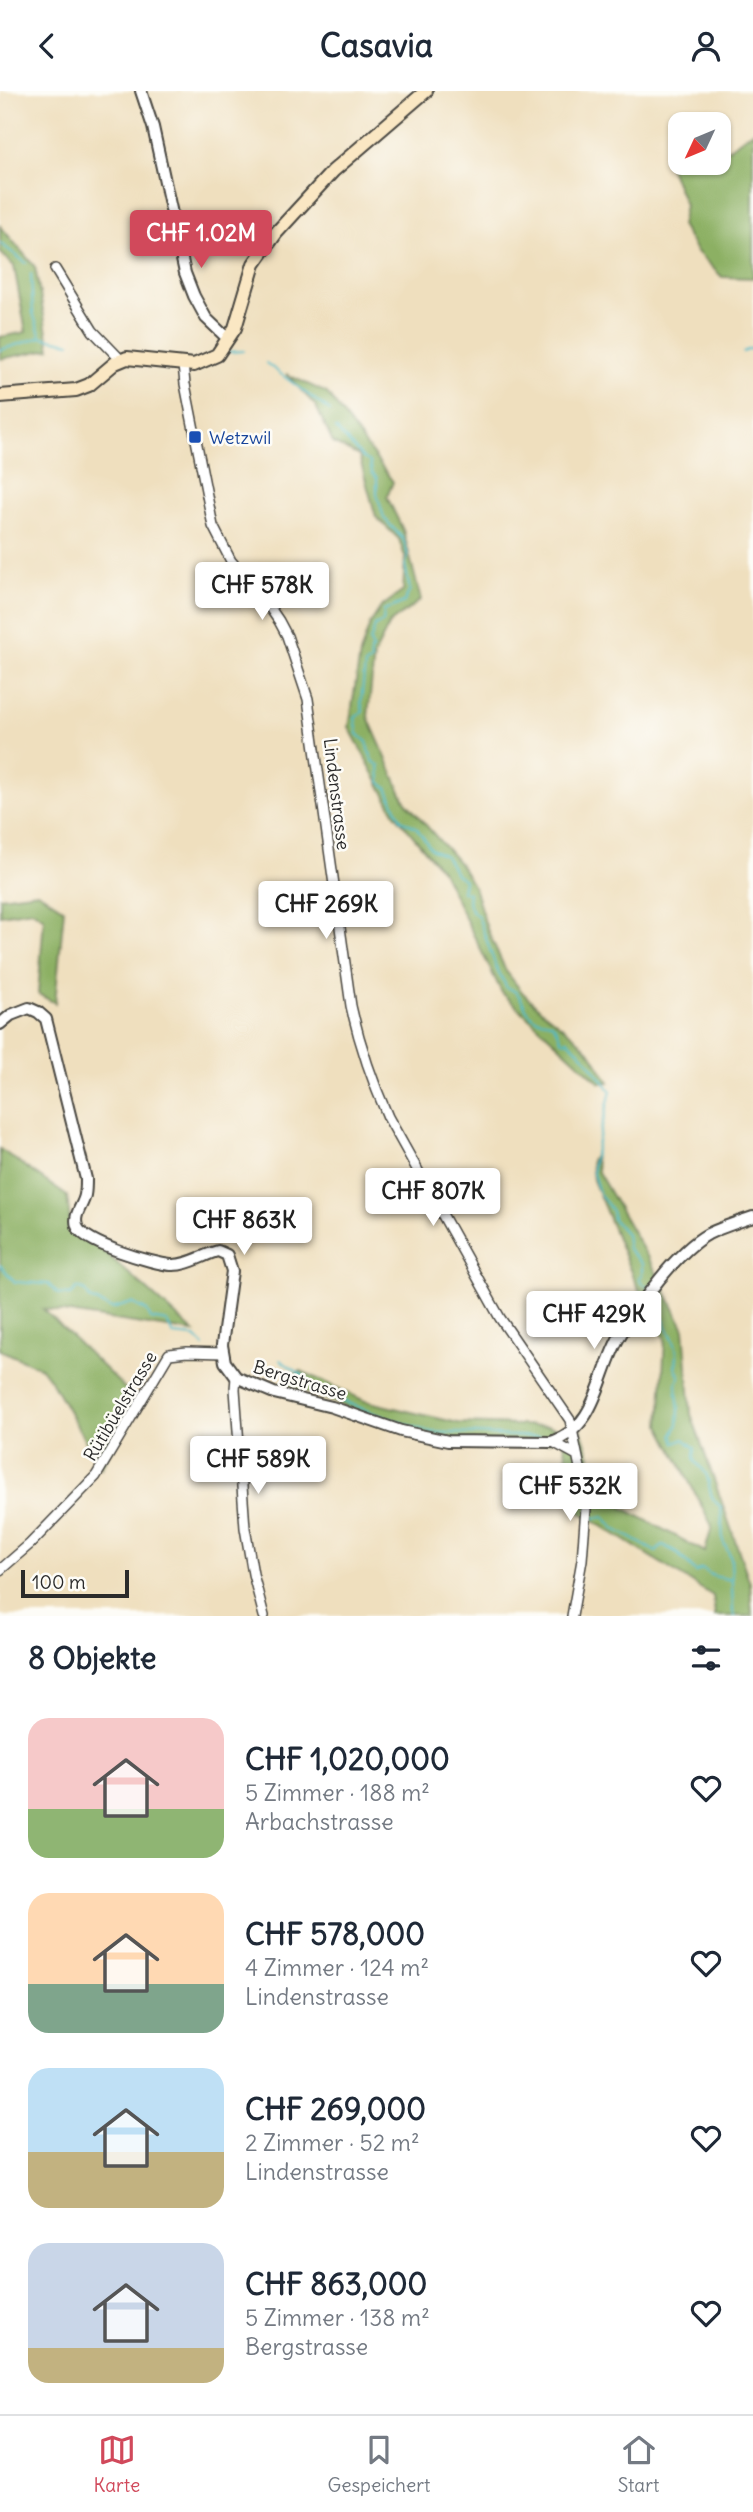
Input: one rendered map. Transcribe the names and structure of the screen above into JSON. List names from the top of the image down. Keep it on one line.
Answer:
{"streets":{"street":["Lindenstrasse","Bergstrasse","Rütibüelstrasse"]},"crossings":[["Bergstrasse","Rütibüelstrasse"]],"places":{"transit":["Wetzwil"]},"scale_bar":"100 m","north":"bottom left","page":{"header":"Casavia","price":["CHF 1.02M","CHF 578K","CHF 269K","CHF 807K","CHF 863K","CHF 429K","CHF 589K","CHF 532K"],"scale":"100 m","heading":"8 Objekte","list":[{"name":"CHF 1,020,000","note":"5 Zimmer · 188 m² · Arbachstrasse"},{"name":"CHF 578,000","note":"4 Zimmer · 124 m² · Lindenstrasse"},{"name":"CHF 269,000","note":"2 Zimmer · 52 m² · Lindenstrasse"},{"name":"CHF 863,000","note":"5 Zimmer · 138 m² · Bergstrasse"}],"tabs":["Karte","Gespeichert","Start"]}}
